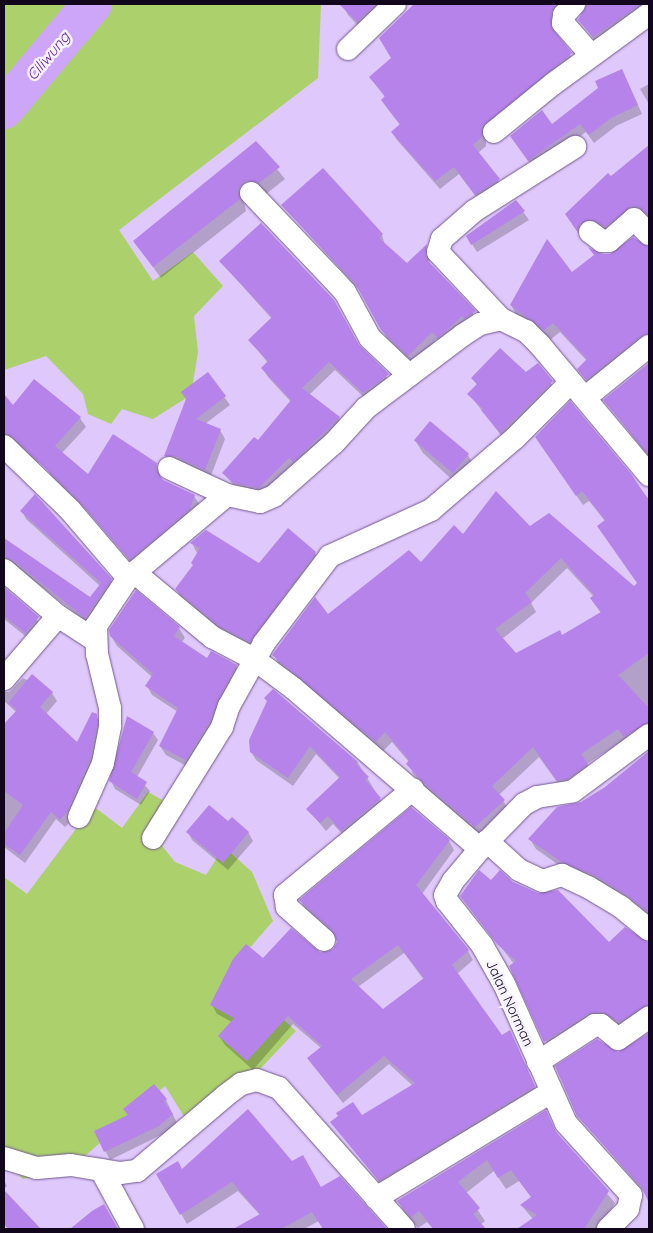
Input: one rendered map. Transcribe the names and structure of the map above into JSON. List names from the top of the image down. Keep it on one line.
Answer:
{"streets":{"street":["Jalan Norman"]},"water":["Ciliwung"]}
